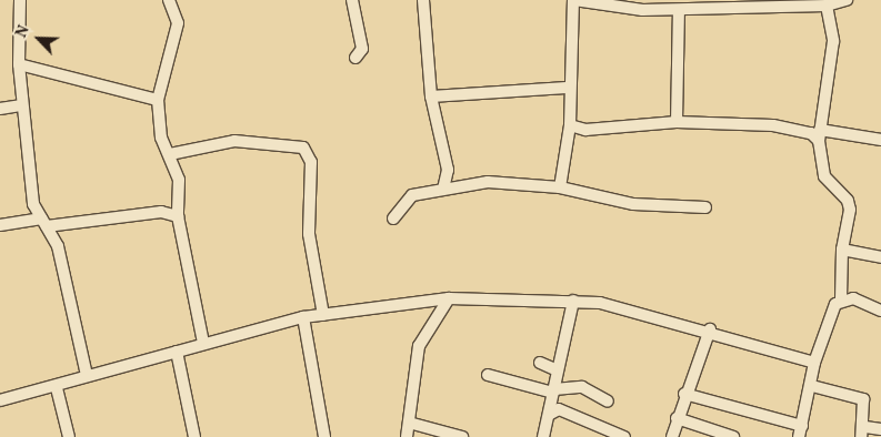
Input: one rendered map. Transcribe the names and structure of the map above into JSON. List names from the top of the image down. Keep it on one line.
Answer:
{"north":"top left"}
